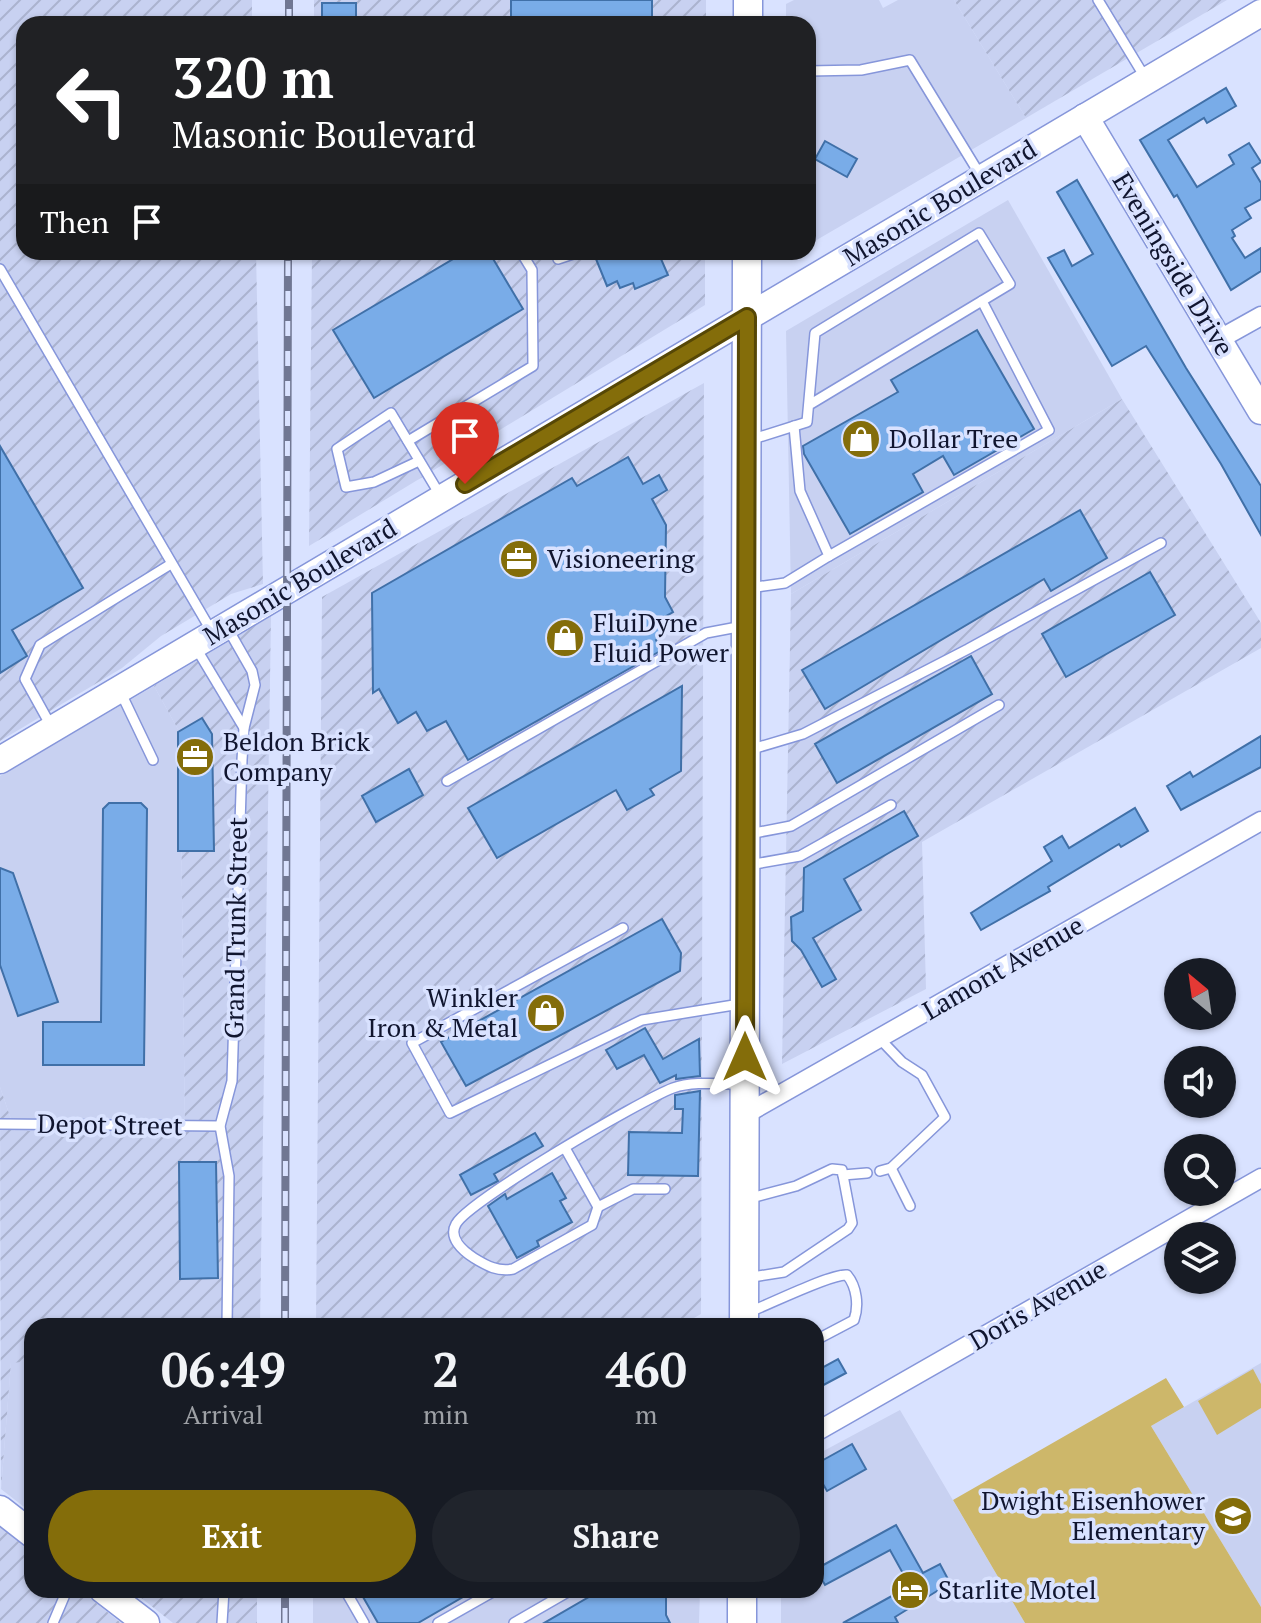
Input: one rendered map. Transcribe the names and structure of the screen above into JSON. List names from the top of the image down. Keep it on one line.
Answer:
{"streets":{"street":["Masonic Boulevard","Eveningside Drive","Lamont Avenue","Doris Avenue"],"lane":["Grand Trunk Street","Depot Street"]},"crossings":[["Masonic Boulevard","Eveningside Drive"],["Masonic Boulevard","Grand Trunk Street"],["Grand Trunk Street","Depot Street"]],"places":{"shop":["Dollar Tree","FluiDyne Fluid Power","Winkler Iron & Metal"],"office":["Visioneering","Beldon Brick Company"],"school or university":["Dwight Eisenhower Elementary"],"hotel":["Starlite Motel"]},"north":"top left","page":{"turn":["320 m","Masonic Boulevard"],"then":"Then","eta":["06:49","Arrival","2","min","460","m"],"buttons":["Exit","Share"]}}
